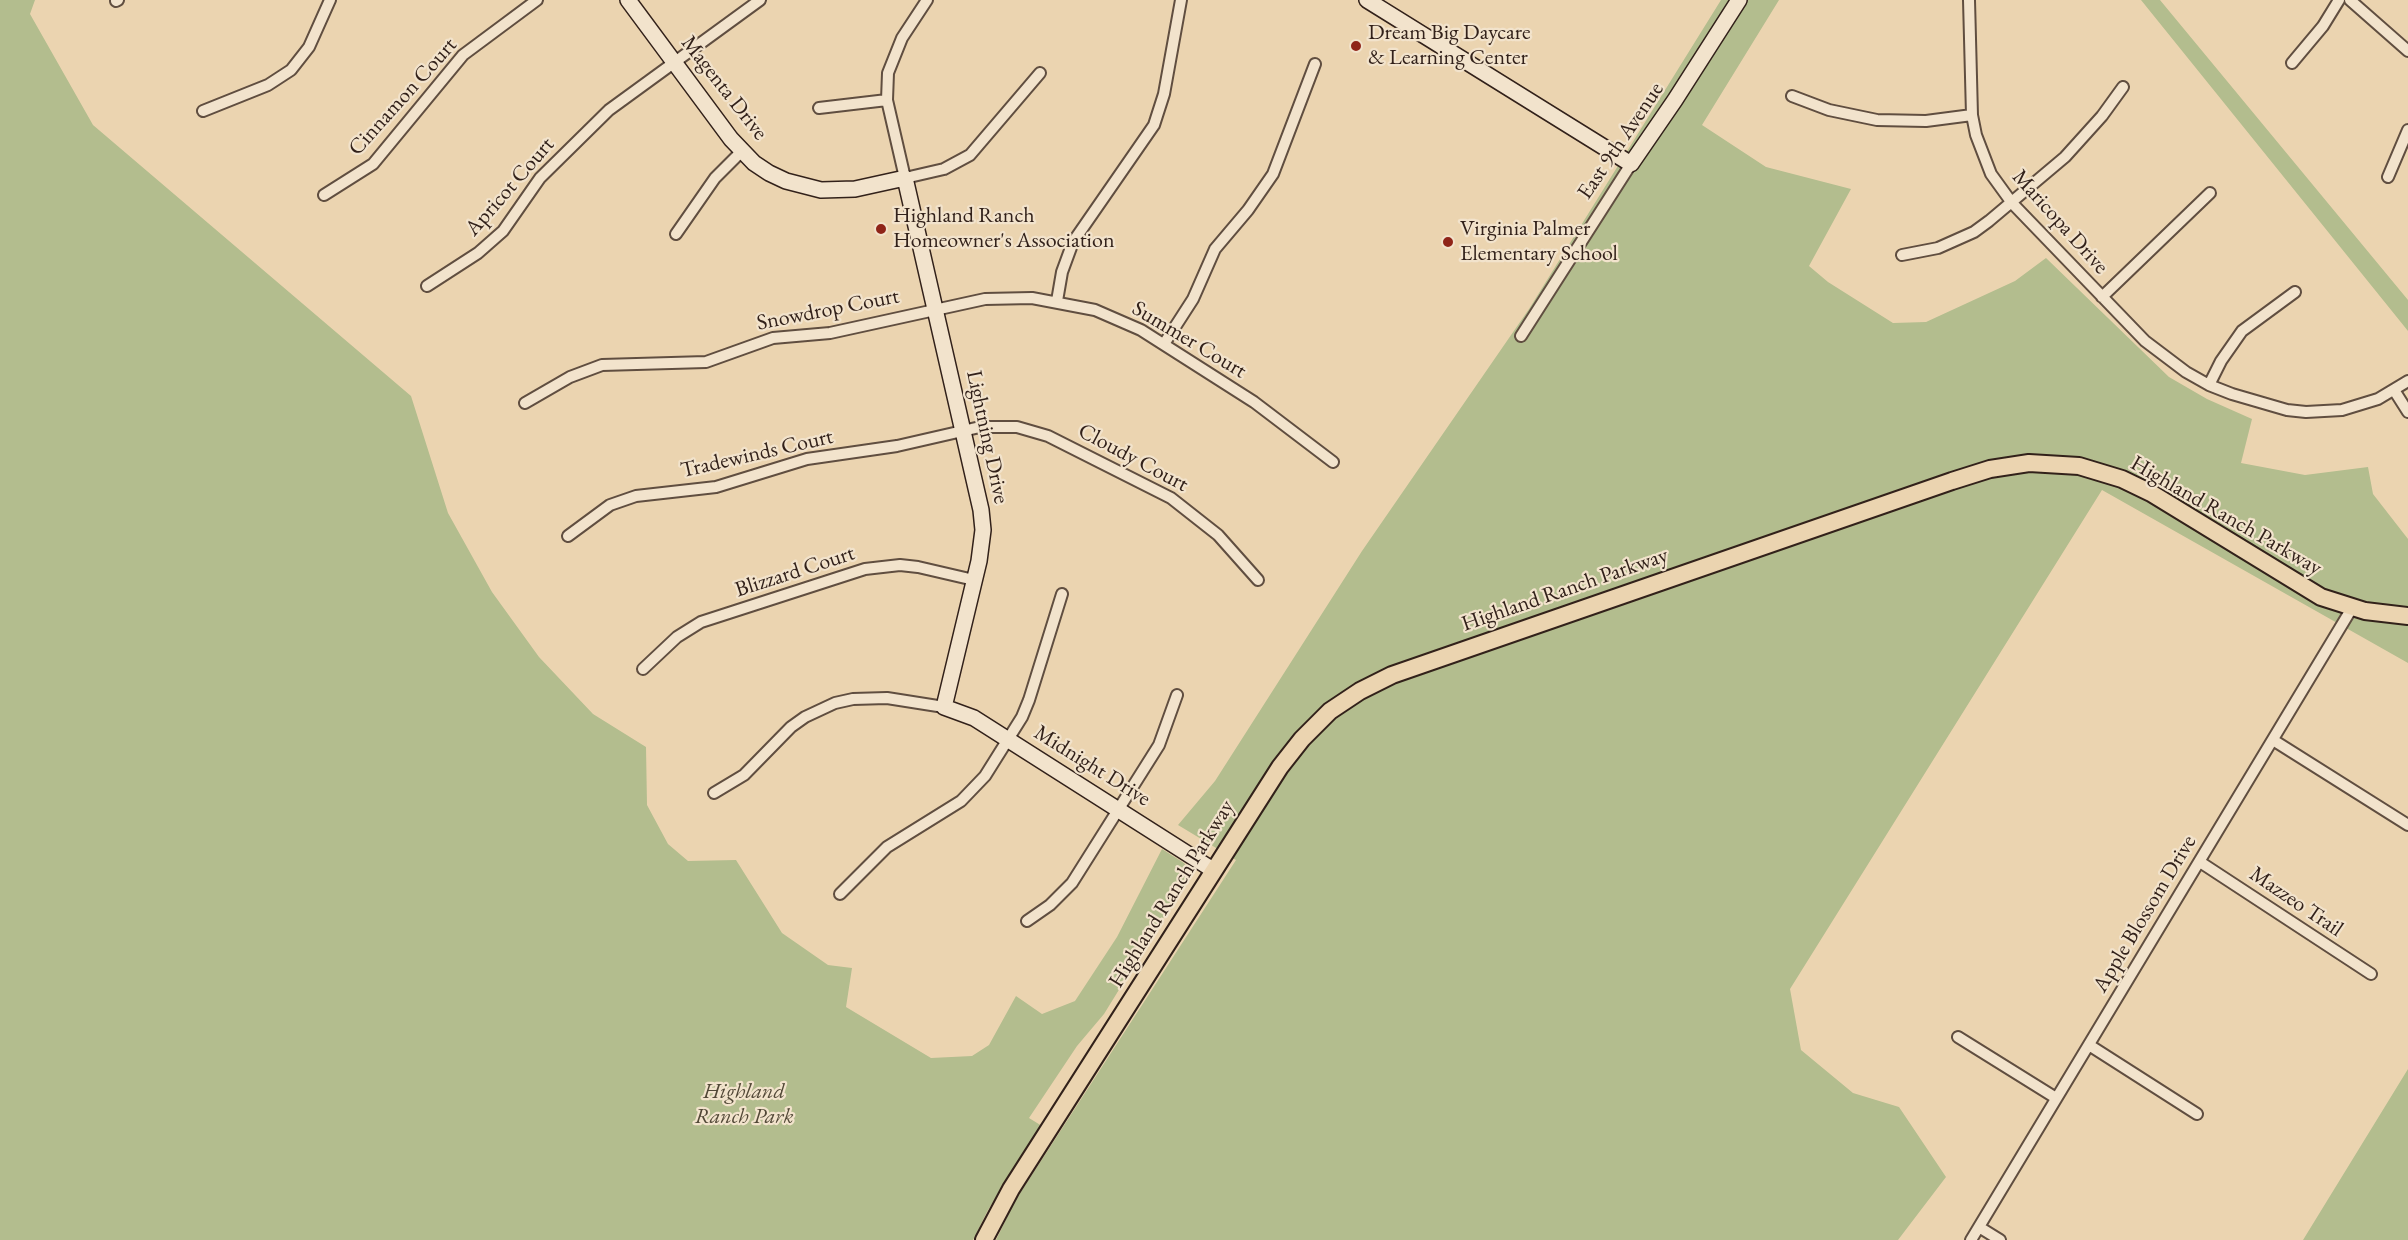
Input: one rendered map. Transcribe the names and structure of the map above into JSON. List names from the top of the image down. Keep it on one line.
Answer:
{"streets":{"main road":["Magenta Drive","East 9th Avenue","Lightning Drive","Highland Ranch Parkway","Midnight Drive"],"street":["Cinnamon Court","Apricot Court","Maricopa Drive","Snowdrop Court","Summer Court","Tradewinds Court","Cloudy Court","Blizzard Court","Mazzeo Trail","Apple Blossom Drive"]},"crossings":[["Magenta Drive","Apricot Court"],["Magenta Drive","Lightning Drive"],["Snowdrop Court","Summer Court"],["Snowdrop Court","Lightning Drive"],["Summer Court","Lightning Drive"],["Lightning Drive","Tradewinds Court"],["Lightning Drive","Cloudy Court"],["Lightning Drive","Blizzard Court"],["Lightning Drive","Midnight Drive"],["Tradewinds Court","Cloudy Court"],["Highland Ranch Parkway","Midnight Drive"],["Highland Ranch Parkway","Apple Blossom Drive"],["Mazzeo Trail","Apple Blossom Drive"]],"parks":["Highland Ranch Park"],"places":["Dream Big Daycare & Learning Center","Highland Ranch Homeowner's Association","Virginia Palmer Elementary School"]}
